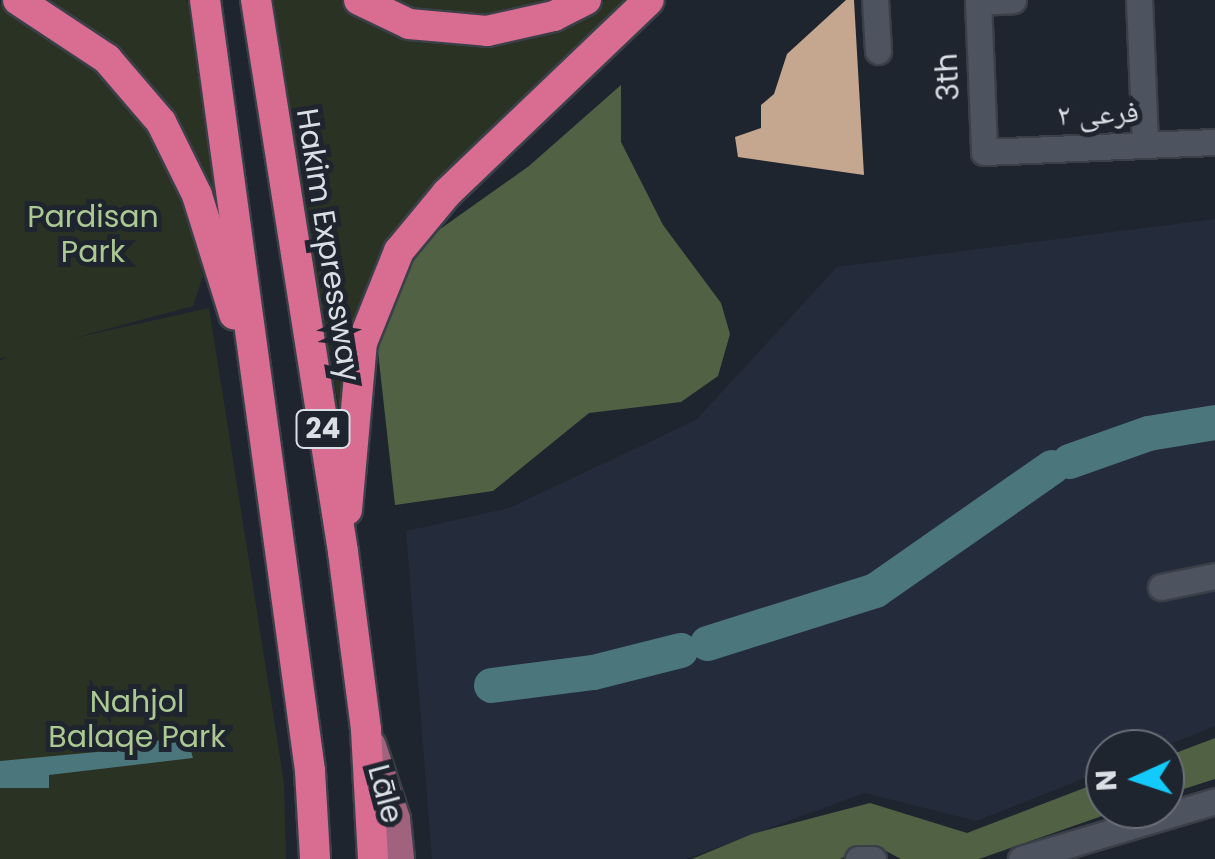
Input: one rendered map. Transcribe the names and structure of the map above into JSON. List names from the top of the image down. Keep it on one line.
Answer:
{"streets":{"highway":["Hakim Expressway","24"],"main road":["Lāle"],"street":["3th","فرعی ۲"]},"crossings":[["3th","فرعی ۲"],["Hakim Expressway","Lāle"]],"parks":["Pardisan Park","Nahjol Balaqe Park"],"north":"left"}
